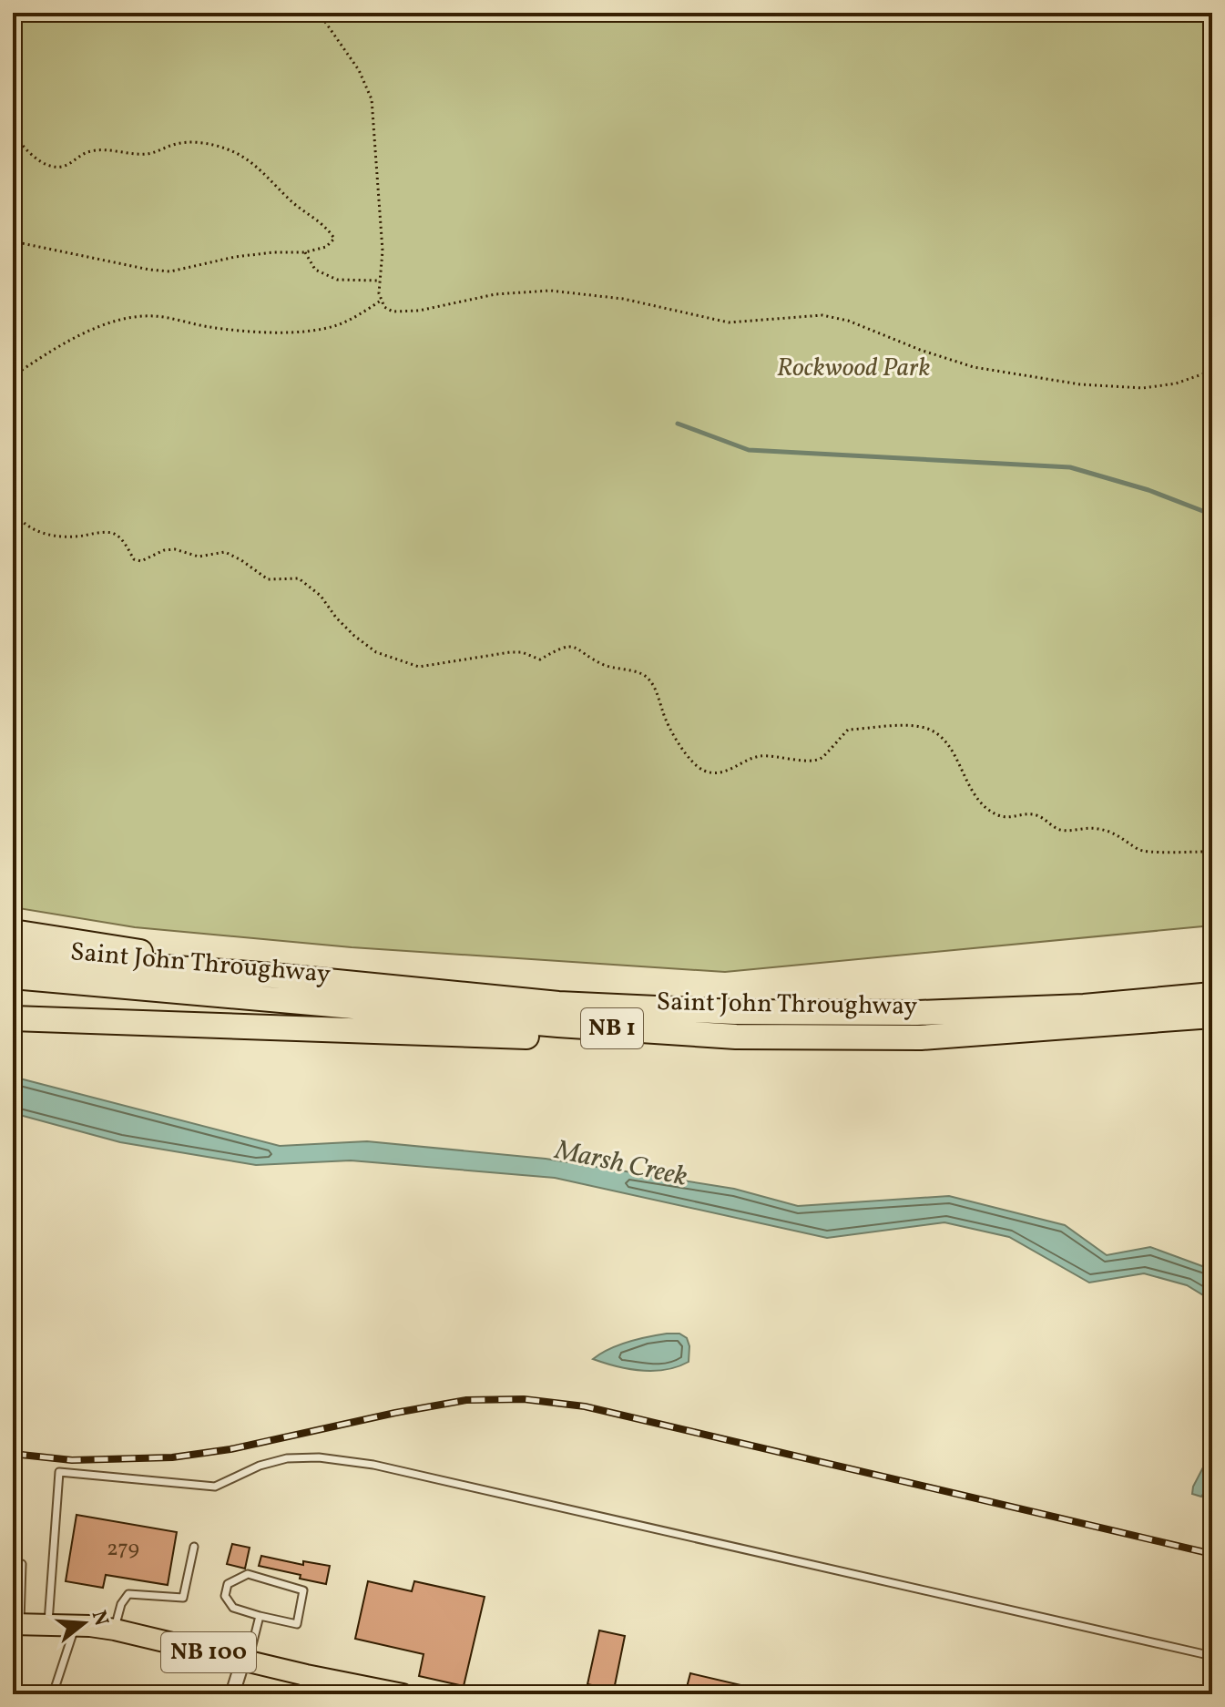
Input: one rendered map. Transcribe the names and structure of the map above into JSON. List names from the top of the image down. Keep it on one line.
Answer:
{"streets":{"highway":["Saint John Throughway","NB 1"],"main road":["NB 100"]},"water":["Marsh Creek"],"parks":["Rockwood Park"],"house_numbers":["279"],"north":"right"}
